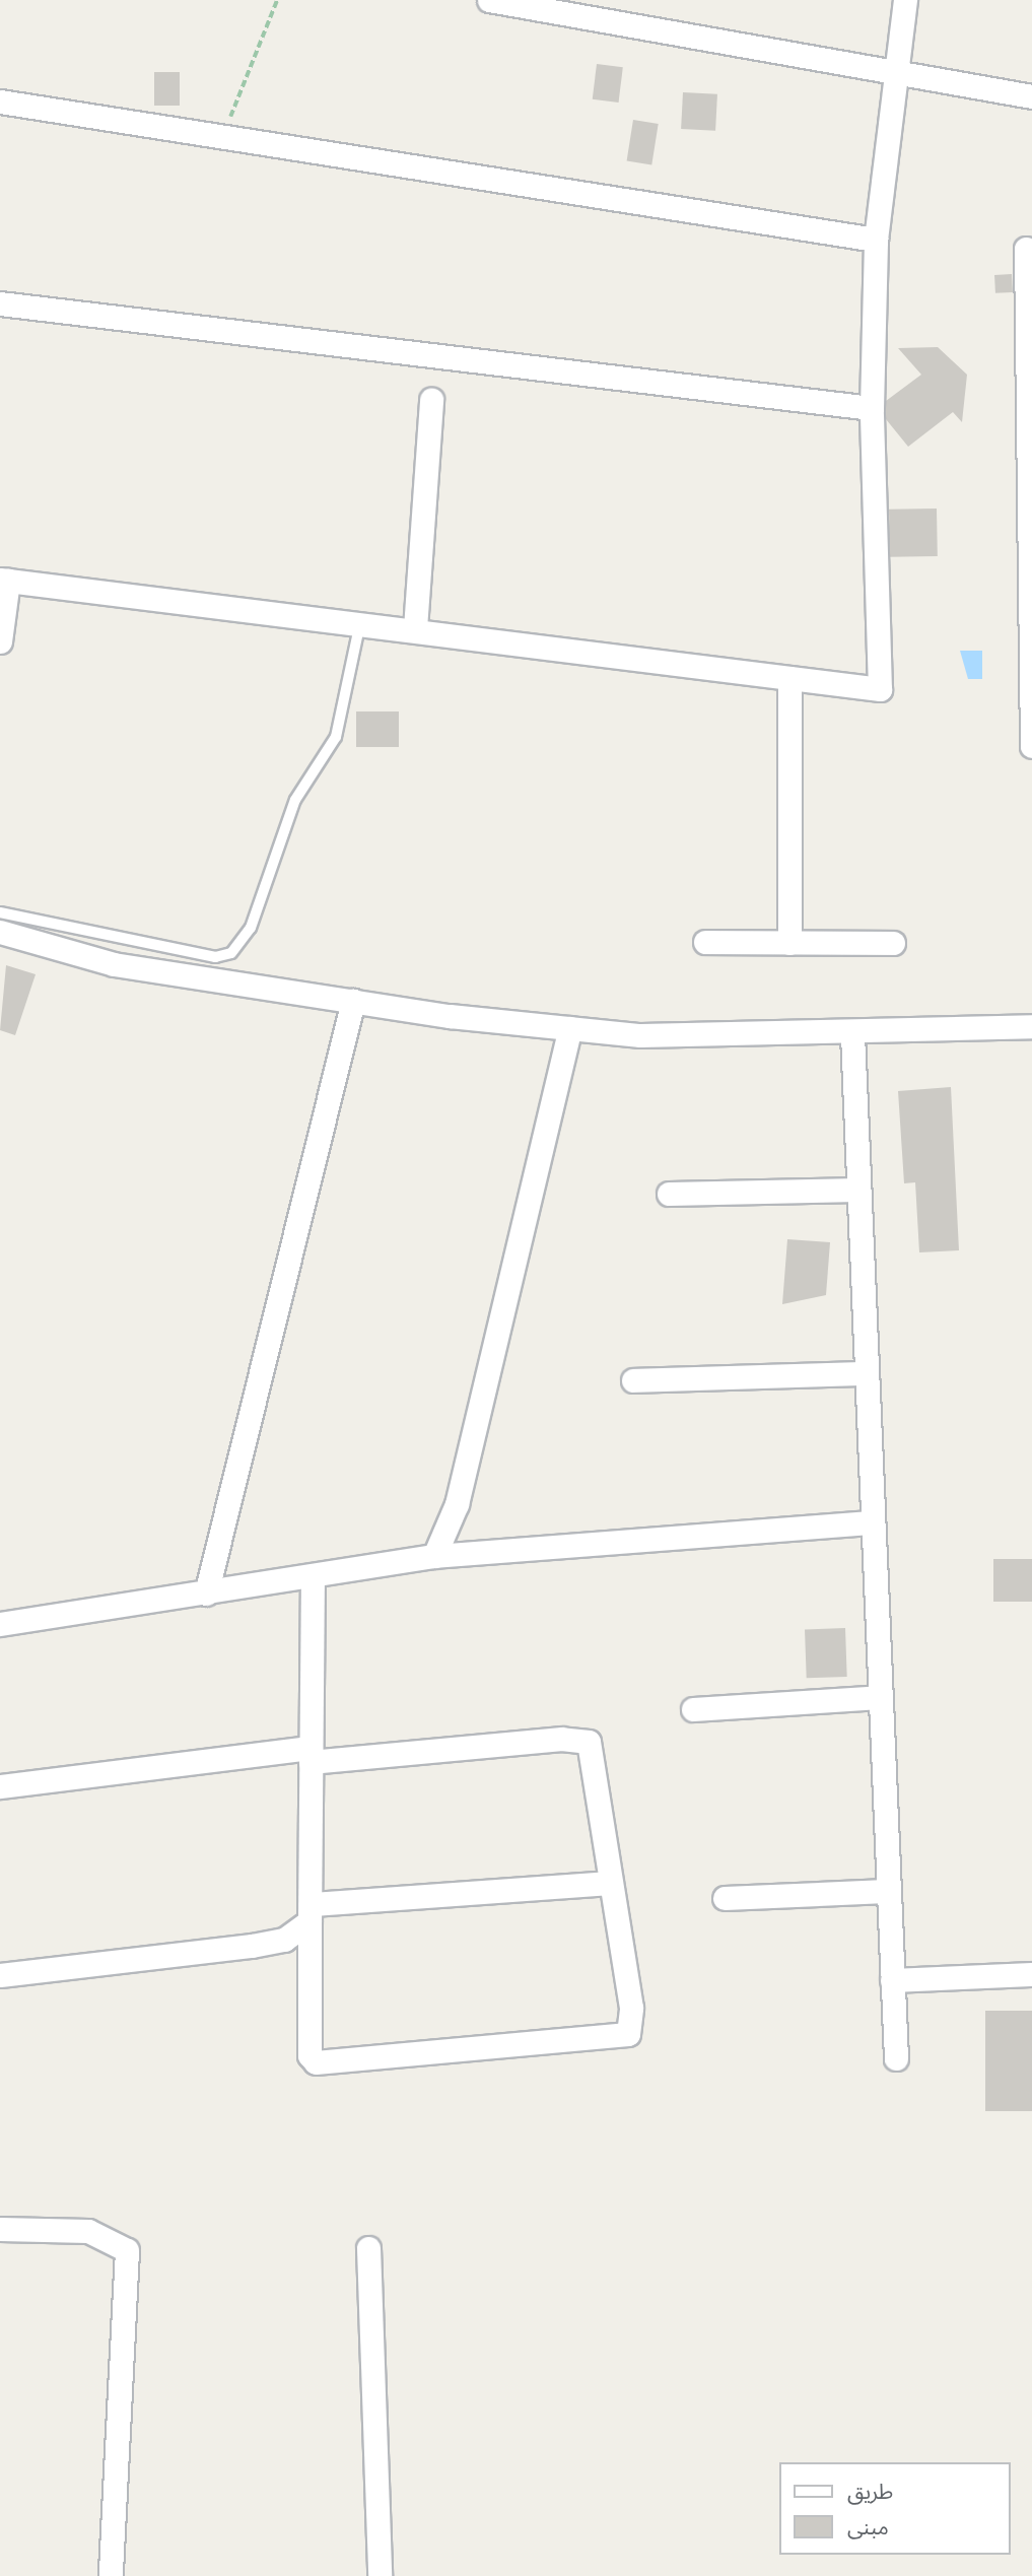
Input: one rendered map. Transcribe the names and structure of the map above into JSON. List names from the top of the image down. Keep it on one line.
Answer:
{"legend":["طريق","مبنى"]}
